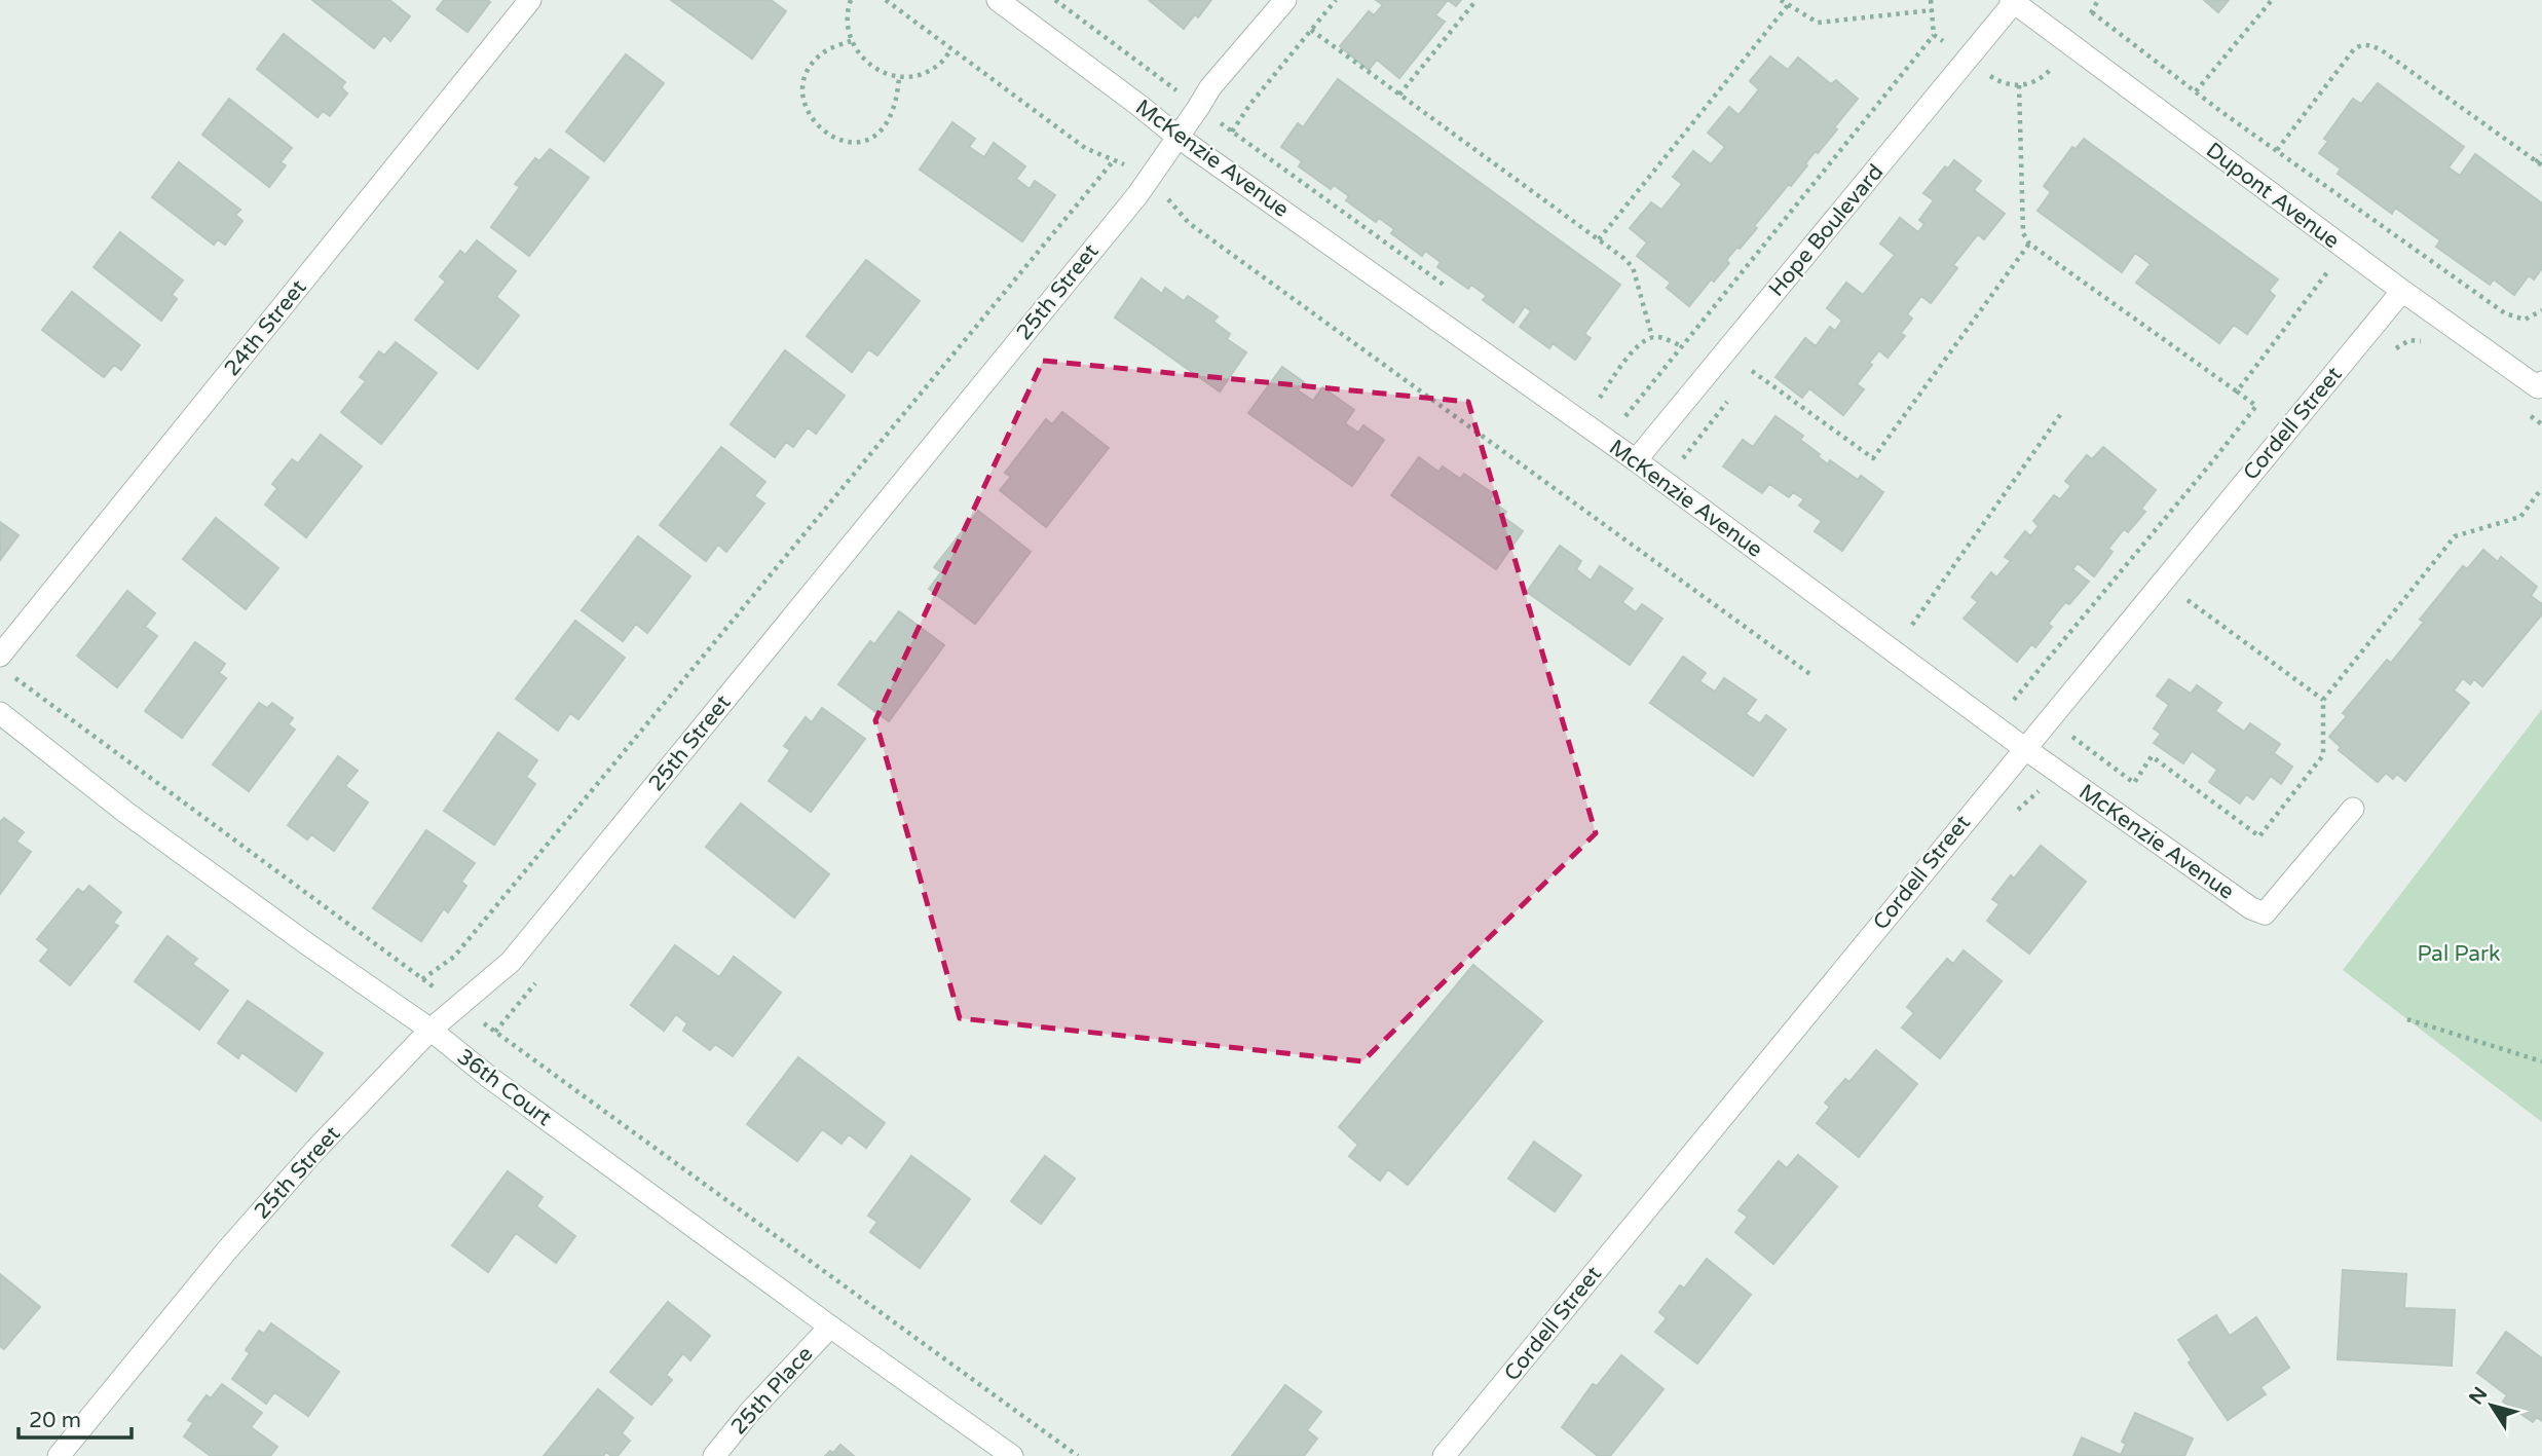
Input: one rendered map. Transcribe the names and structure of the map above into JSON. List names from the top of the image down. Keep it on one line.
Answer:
{"streets":{"street":["McKenzie Avenue","Dupont Avenue","Hope Boulevard","25th Street","24th Street","Cordell Street","36th Court","25th Place"]},"crossings":[["McKenzie Avenue","Hope Boulevard"],["McKenzie Avenue","25th Street"],["McKenzie Avenue","Cordell Street"],["Dupont Avenue","Hope Boulevard"],["Dupont Avenue","Cordell Street"],["25th Street","36th Court"],["36th Court","25th Place"]],"parks":["Pal Park"],"scale_bar":"20 m","north":"top left"}
